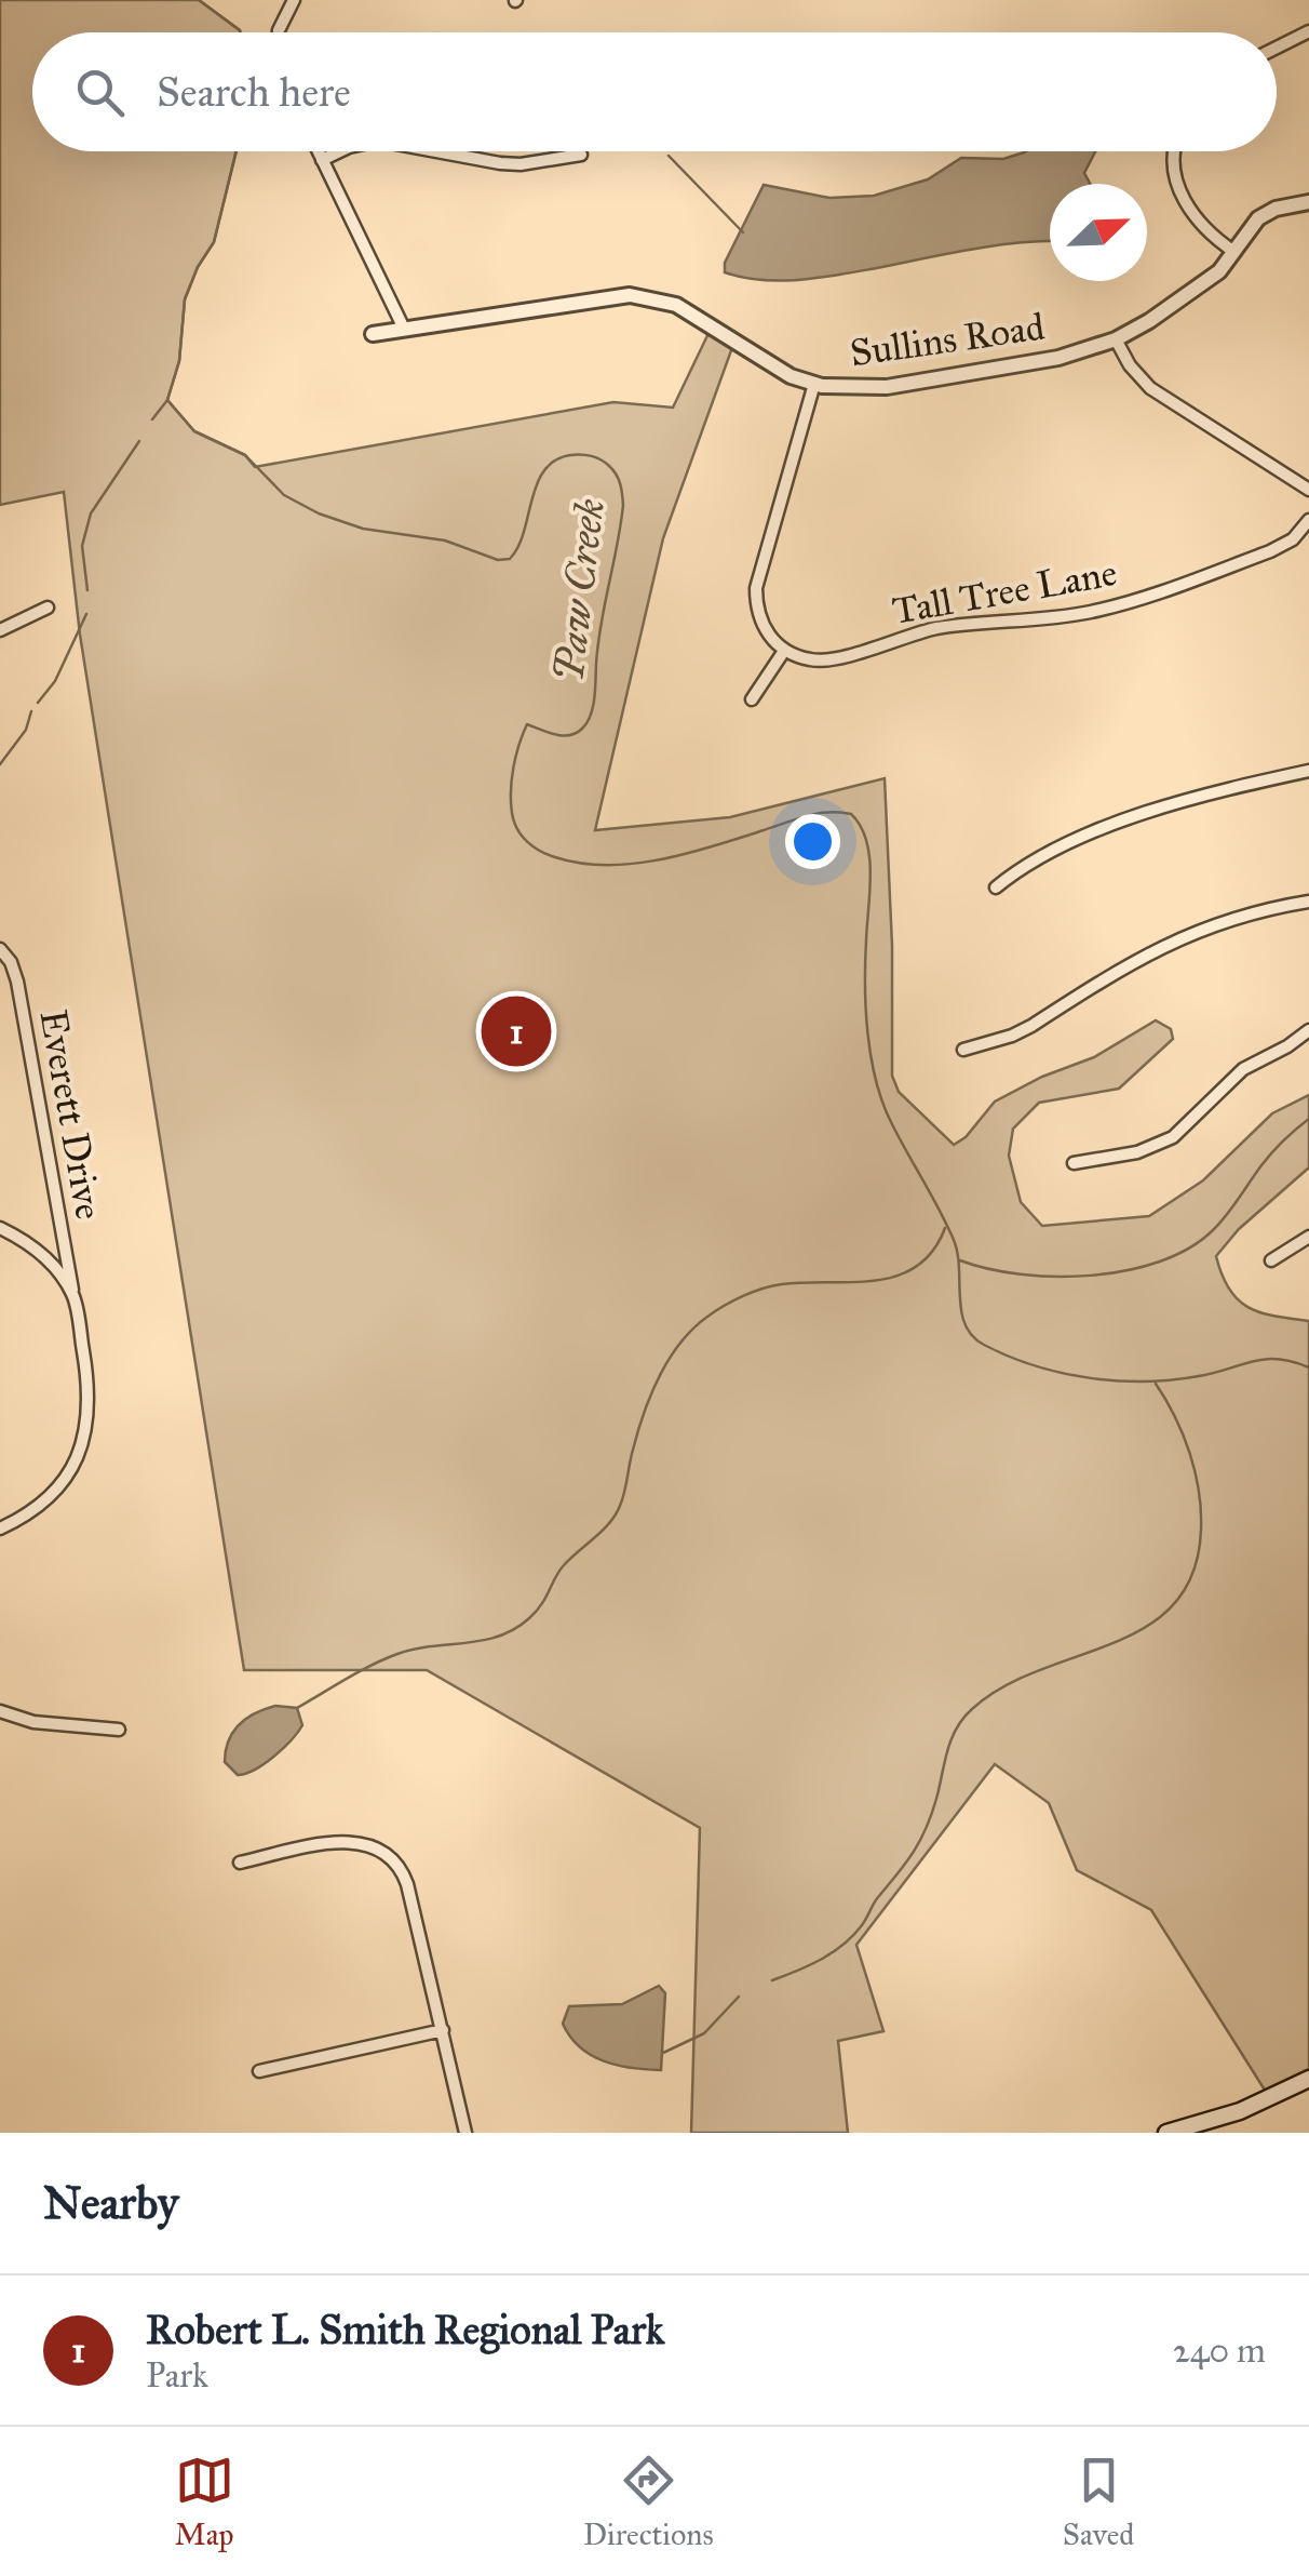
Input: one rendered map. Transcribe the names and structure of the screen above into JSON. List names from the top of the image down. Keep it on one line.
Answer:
{"streets":{"street":["Sullins Road","Tall Tree Lane","Everett Drive"]},"water":["Paw Creek"],"north":"top right","page":{"search":"Search here","pins":"1","heading":"Nearby","list":[{"mark":"1","name":"Robert L. Smith Regional Park","note":"Park","value":"240 m"}],"nav":["Map","Directions","Saved"]}}
